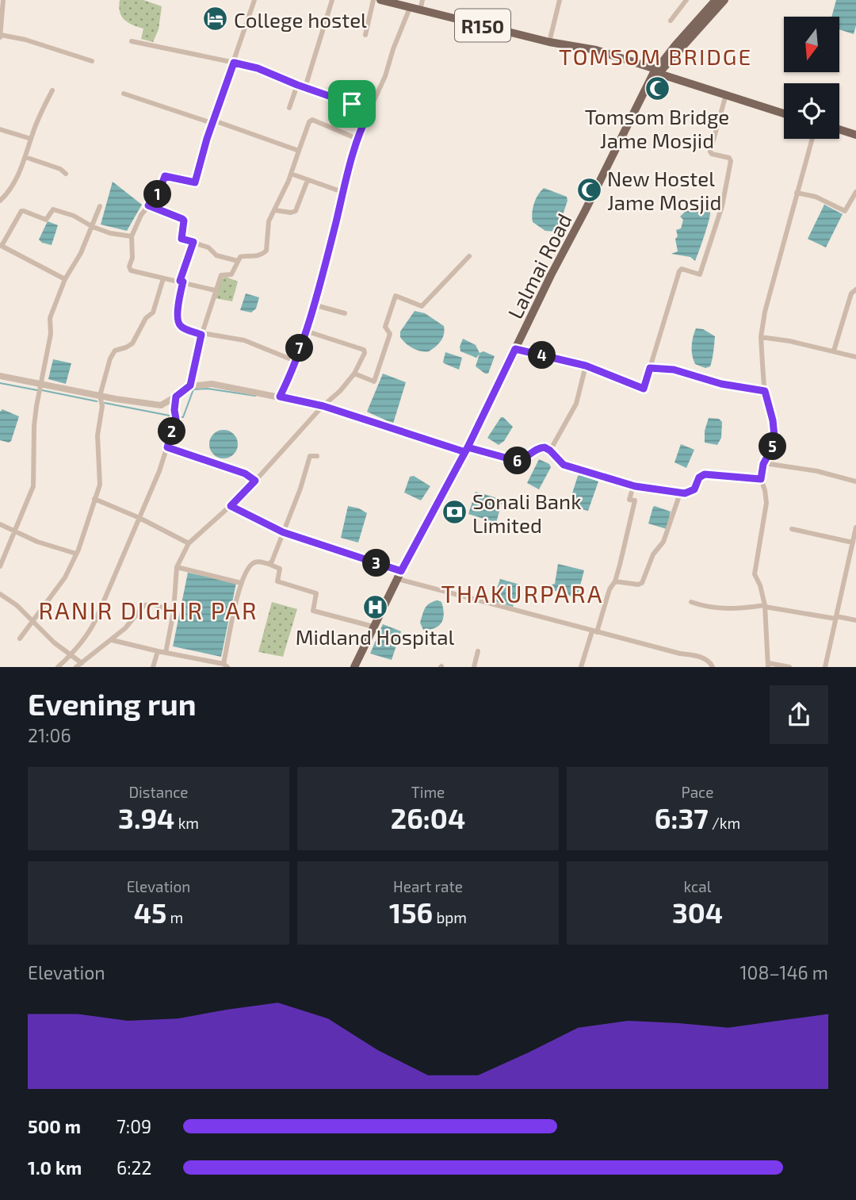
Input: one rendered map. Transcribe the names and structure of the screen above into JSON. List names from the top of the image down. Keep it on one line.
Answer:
{"streets":{"main road":["R150","Lalmai Road"]},"crossings":[["R150","Lalmai Road"]],"districts":["TOMSOM BRIDGE","THAKURPARA","RANIR DIGHIR PAR"],"places":{"hotel":["College hostel"],"mosque":["Tomsom Bridge Jame Mosjid","New Hostel Jame Mosjid"],"bank":["Sonali Bank Limited"],"hospital":["Midland Hospital"]},"north":"bottom","page":{"pins":["1","7","4","2","5","6","3"],"heading":["Evening run","21:06"],"stats":[["Distance","3.94 km"],["Time","26:04"],["Pace","6:37 /km"],["Elevation","45 m"],["Heart rate","156 bpm"],["kcal","304"]],"chart":["Elevation","108–146 m"],"list":[{"name":"500 m","note":"7:09"},{"name":"1.0 km","note":"6:22"}]}}
